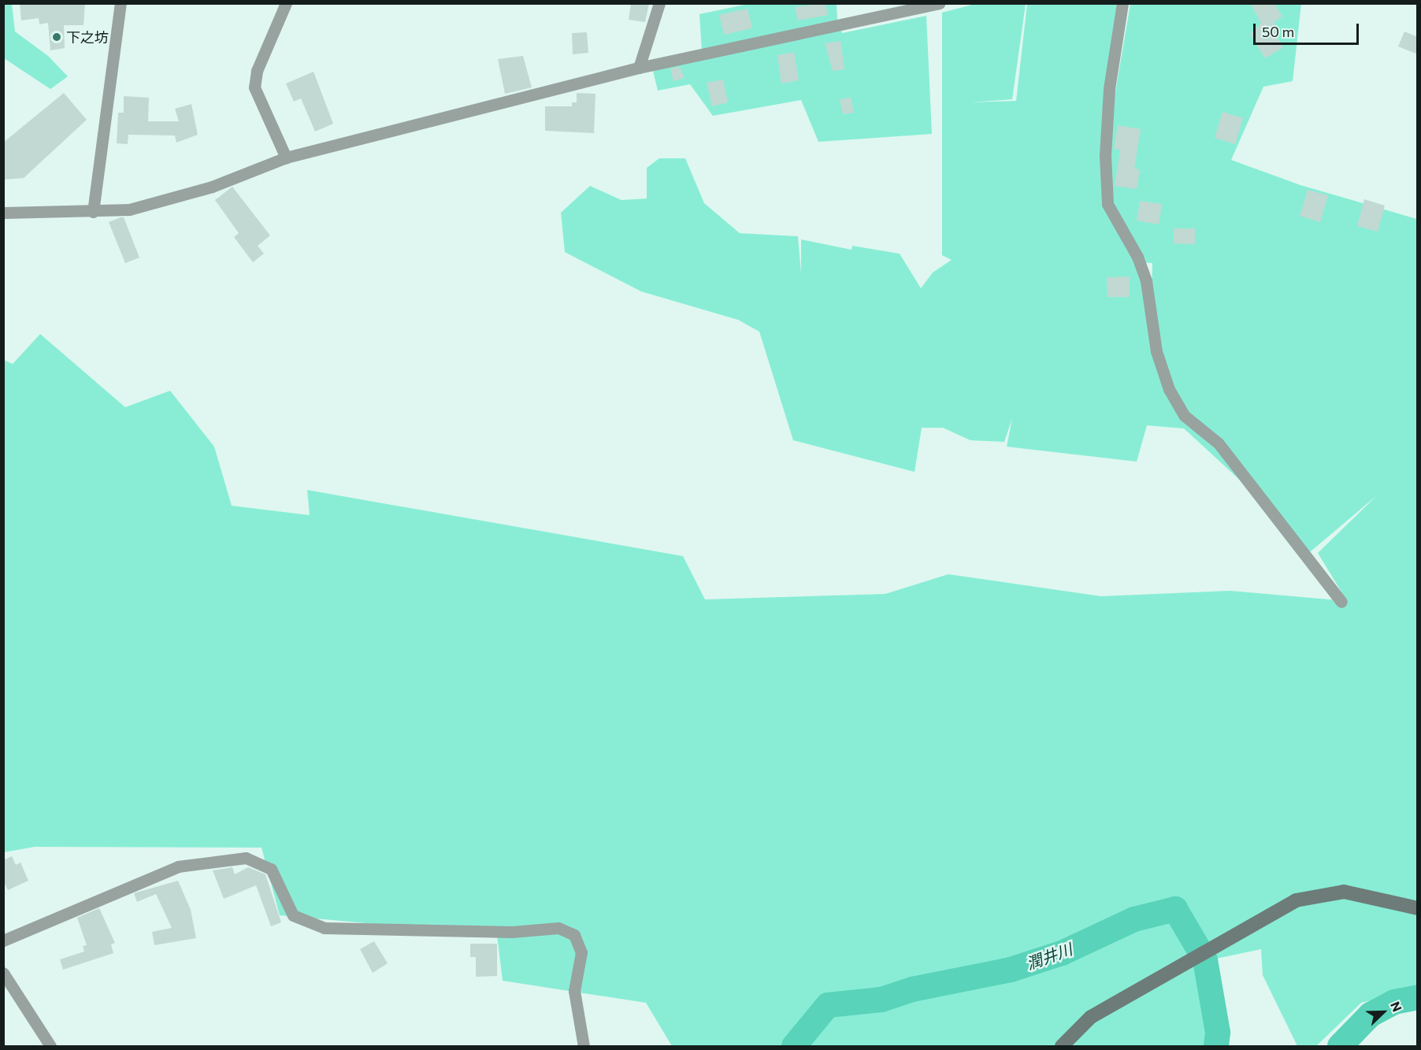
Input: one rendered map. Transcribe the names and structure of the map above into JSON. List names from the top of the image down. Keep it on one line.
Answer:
{"water":["潤井川"],"places":["下之坊"],"scale_bar":"50 m","north":"top right"}
